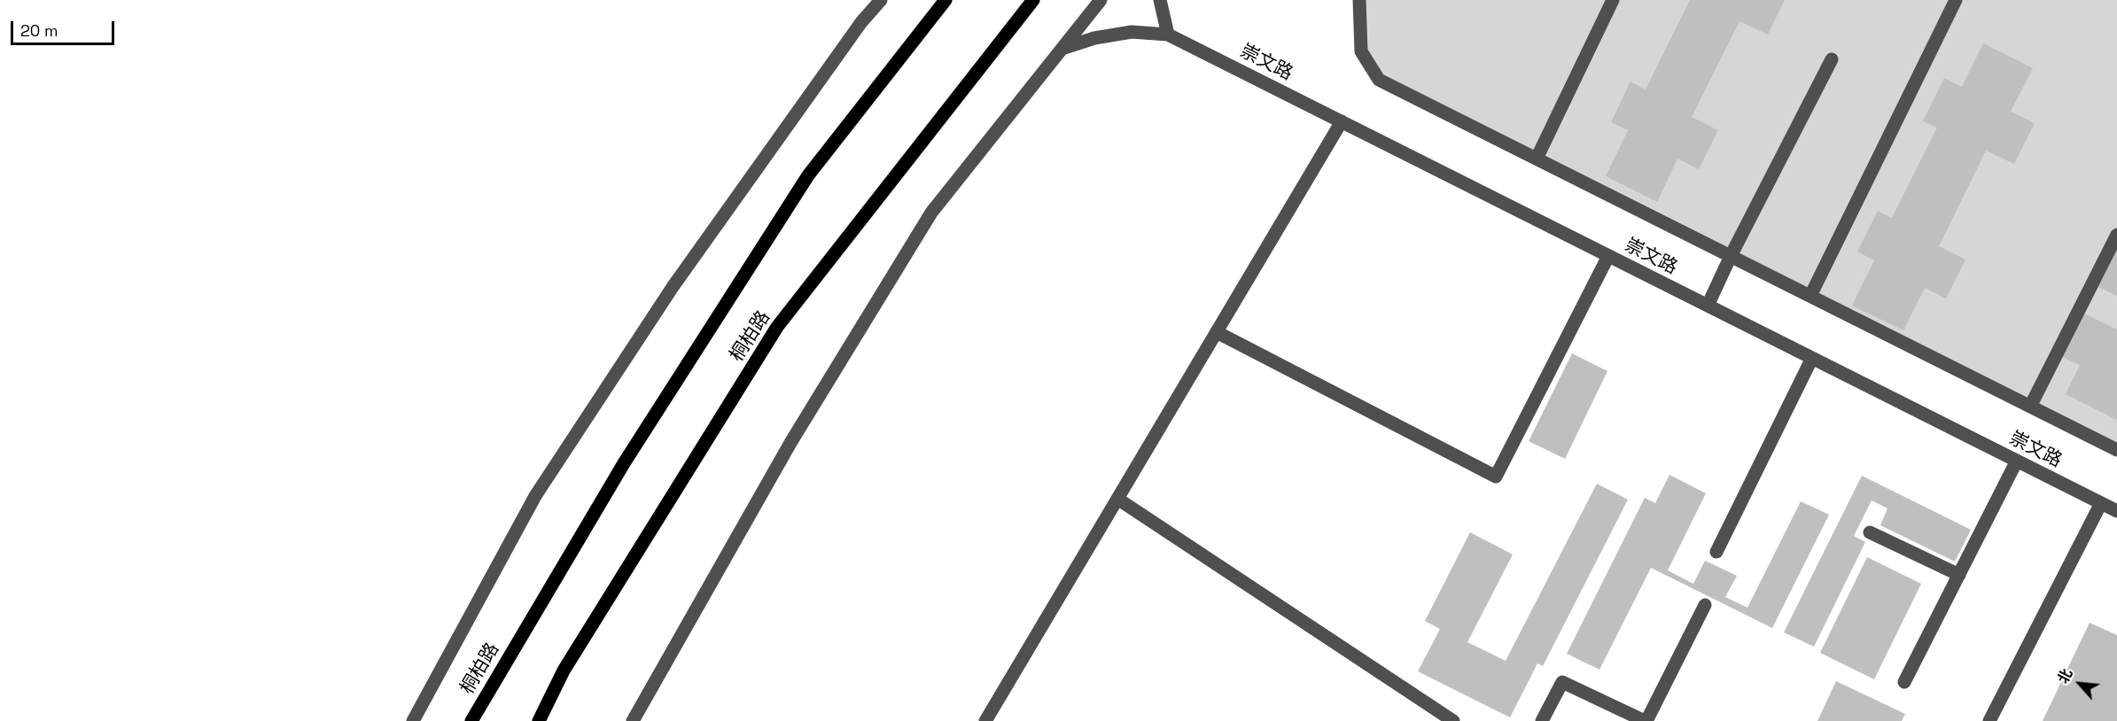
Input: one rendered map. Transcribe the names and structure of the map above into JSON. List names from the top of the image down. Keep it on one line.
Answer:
{"streets":{"main road":["桐柏路"],"street":["崇文路"]},"scale_bar":"20 m","north":"top left"}
